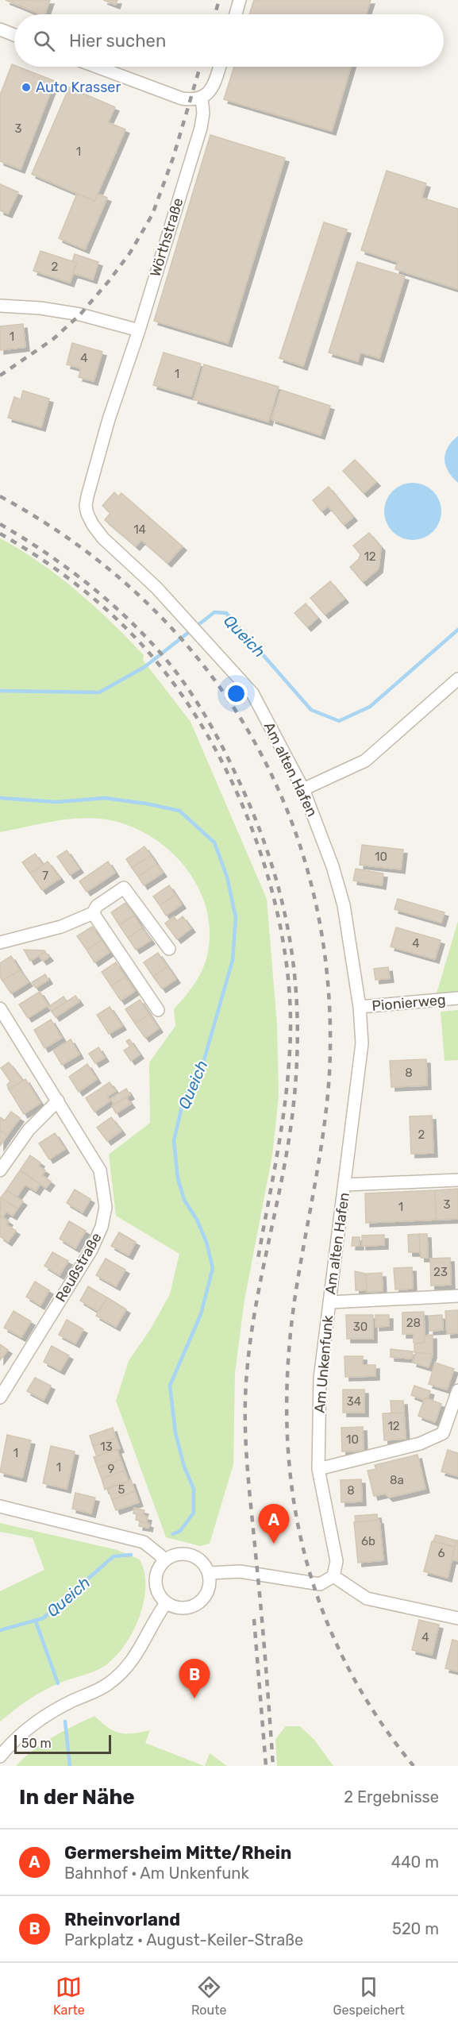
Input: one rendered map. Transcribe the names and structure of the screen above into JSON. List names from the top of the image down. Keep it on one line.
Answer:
{"streets":{"street":["Wörthstraße","Am alten Hafen","Pionierweg","Reußstraße","Am Unkenfunk"]},"crossings":[["Wörthstraße","Am alten Hafen"],["Am alten Hafen","Pionierweg"],["Am alten Hafen","Am Unkenfunk"]],"water":["Queich"],"places":["Auto Krasser"],"house_numbers":["3","1","2","1","4","1","14","12","10","7","4","8","2","3","1","23","28","30","34","12","10","13","1","1","9","8a","5","8","6b","6","4"],"scale_bar":"50 m","page":{"search":"Hier suchen","pins":["A","B"],"scale":"50 m","heading":["In der Nähe","2 Ergebnisse"],"list":[{"mark":"A","name":"Germersheim Mitte/Rhein","note":"Bahnhof · Am Unkenfunk","value":"440 m"},{"mark":"B","name":"Rheinvorland","note":"Parkplatz · August-Keiler-Straße","value":"520 m"}],"nav":["Karte","Route","Gespeichert"]}}
